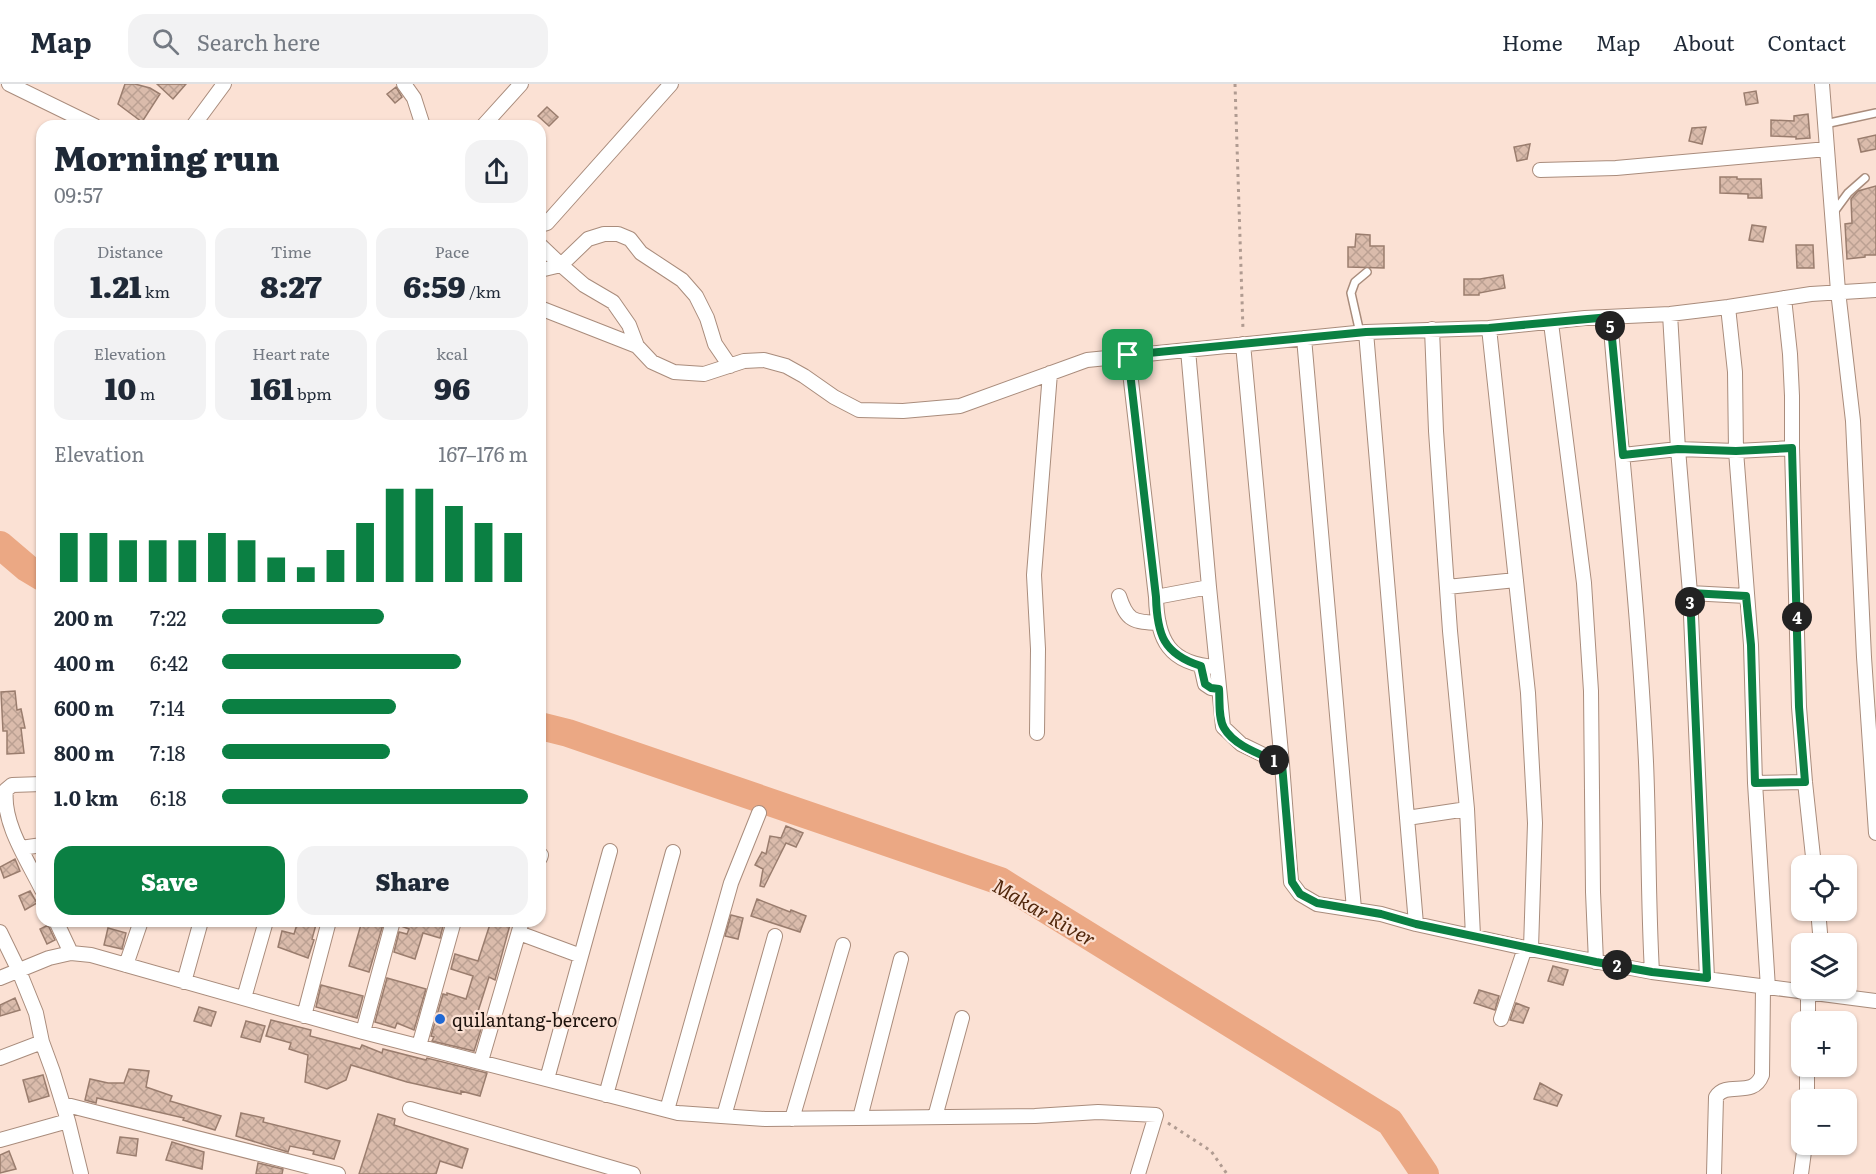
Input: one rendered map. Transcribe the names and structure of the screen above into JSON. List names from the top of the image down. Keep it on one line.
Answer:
{"water":["Makar River"],"places":["quilantang-bercero"],"page":{"header":"Map","search":"Search here","nav":["Home","Map","About","Contact"],"heading":["Morning run","09:57"],"stats":[["Distance","1.21 km"],["Time","8:27"],["Pace","6:59 /km"],["Elevation","10 m"],["Heart rate","161 bpm"],["kcal","96"]],"pins":["5","3","4","1","2"],"chart":["Elevation","167–176 m"],"list":[{"name":"200 m","note":"7:22"},{"name":"400 m","note":"6:42"},{"name":"600 m","note":"7:14"},{"name":"800 m","note":"7:18"},{"name":"1.0 km","note":"6:18"}],"buttons":["Save","Share"],"map_buttons":["+","−"]}}
